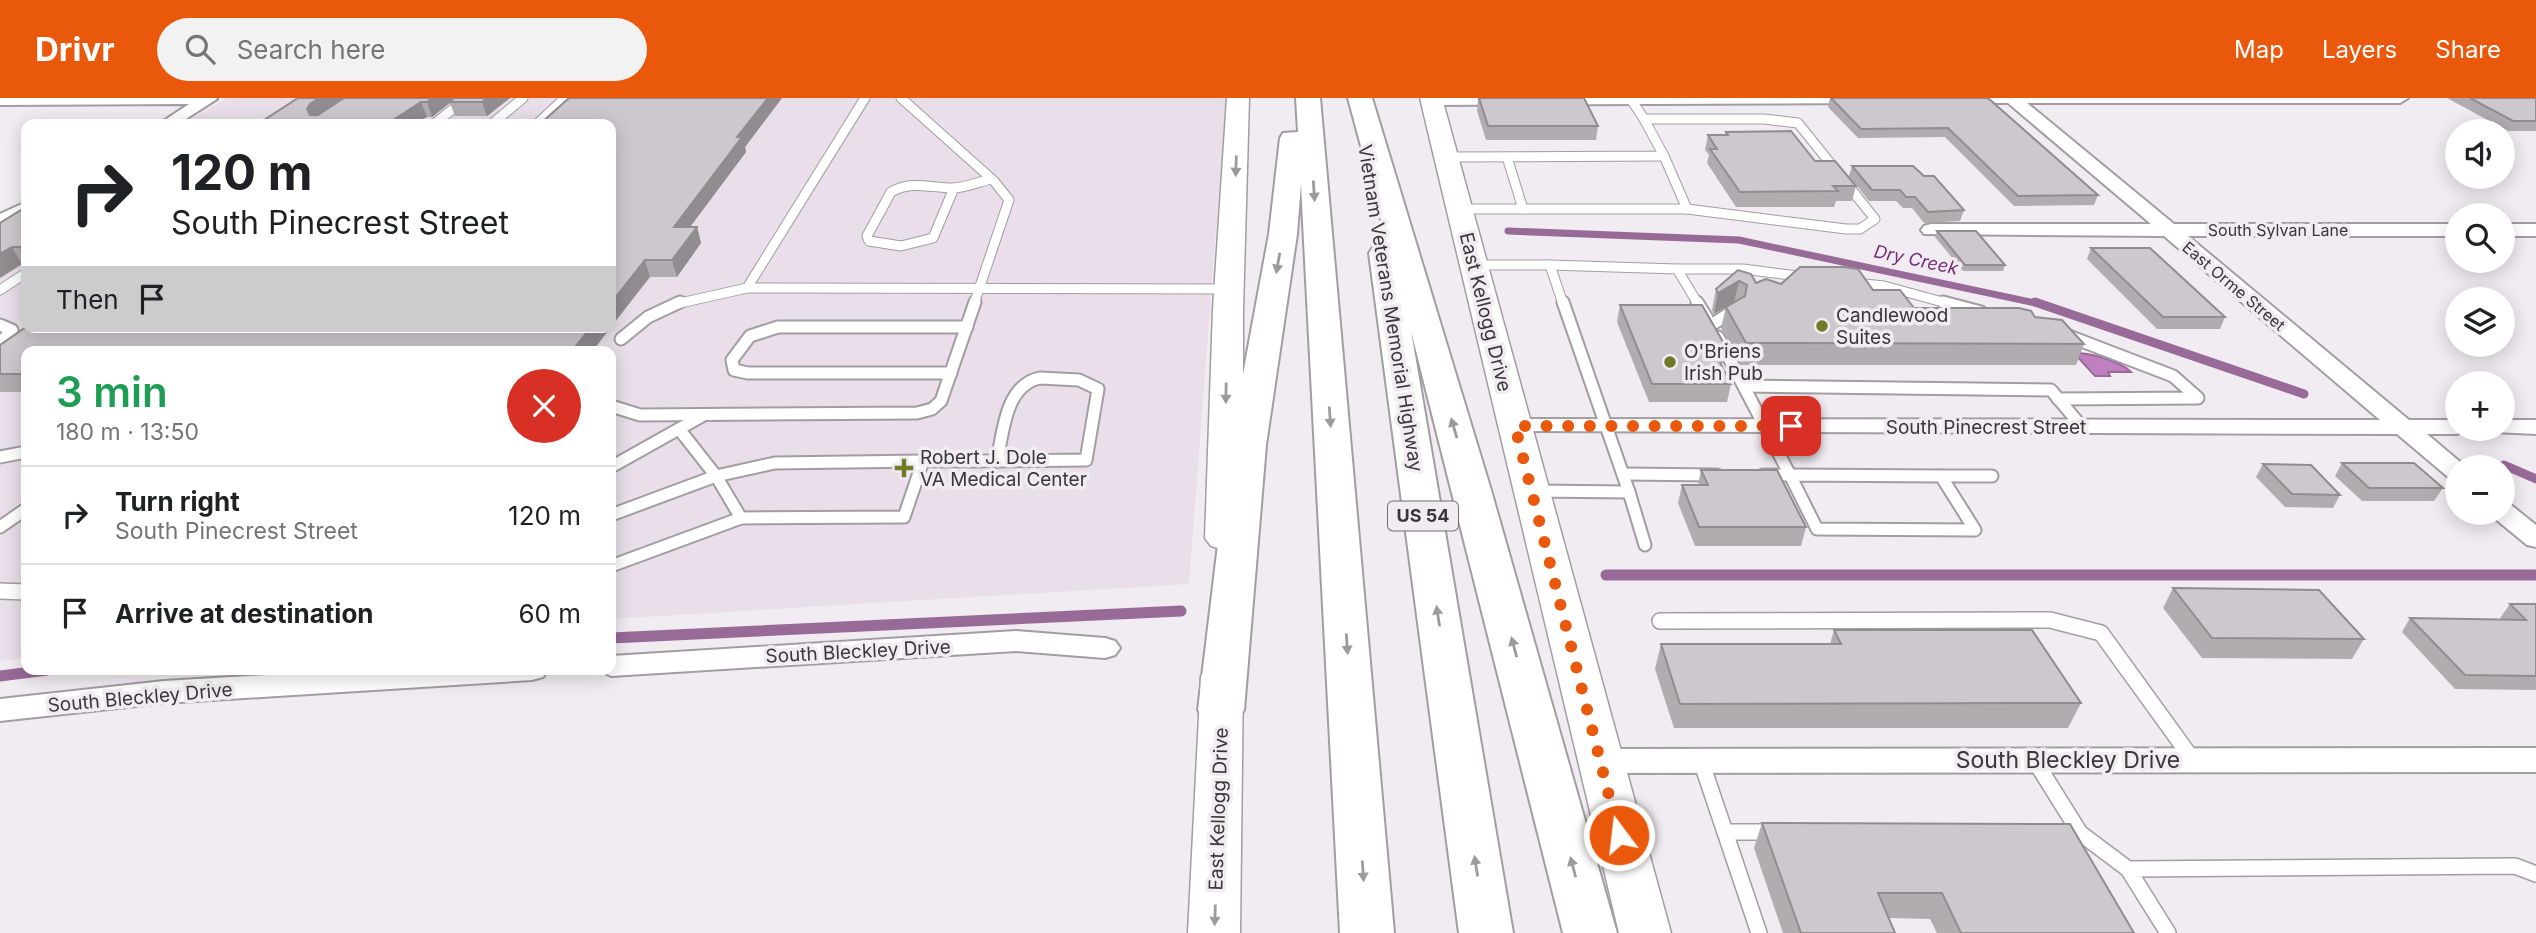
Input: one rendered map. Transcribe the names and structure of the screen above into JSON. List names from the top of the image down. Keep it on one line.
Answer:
{"streets":{"highway":["Vietnam Veterans Memorial Highway","US 54"],"main road":["East Kellogg Drive"],"street":["South Sylvan Lane","East Orme Street","South Pinecrest Street","South Bleckley Drive"]},"crossings":[["South Sylvan Lane","East Orme Street"],["East Orme Street","South Pinecrest Street"],["East Kellogg Drive","South Pinecrest Street"],["East Kellogg Drive","South Bleckley Drive"]],"water":["Dry Creek"],"places":{"other":["Candlewood Suites","O'Briens Irish Pub"],"health":["Robert J. Dole VA Medical Center"]},"page":{"header":"Drivr","search":"Search here","nav":["Map","Layers","Share"],"map_buttons":["+","−"],"turn":["120 m","South Pinecrest Street"],"then":"Then","heading":["3 min","180 m · 13:50"],"list":[{"name":"Turn right","note":"South Pinecrest Street","value":"120 m"},{"name":"Arrive at destination","value":"60 m"}]}}
